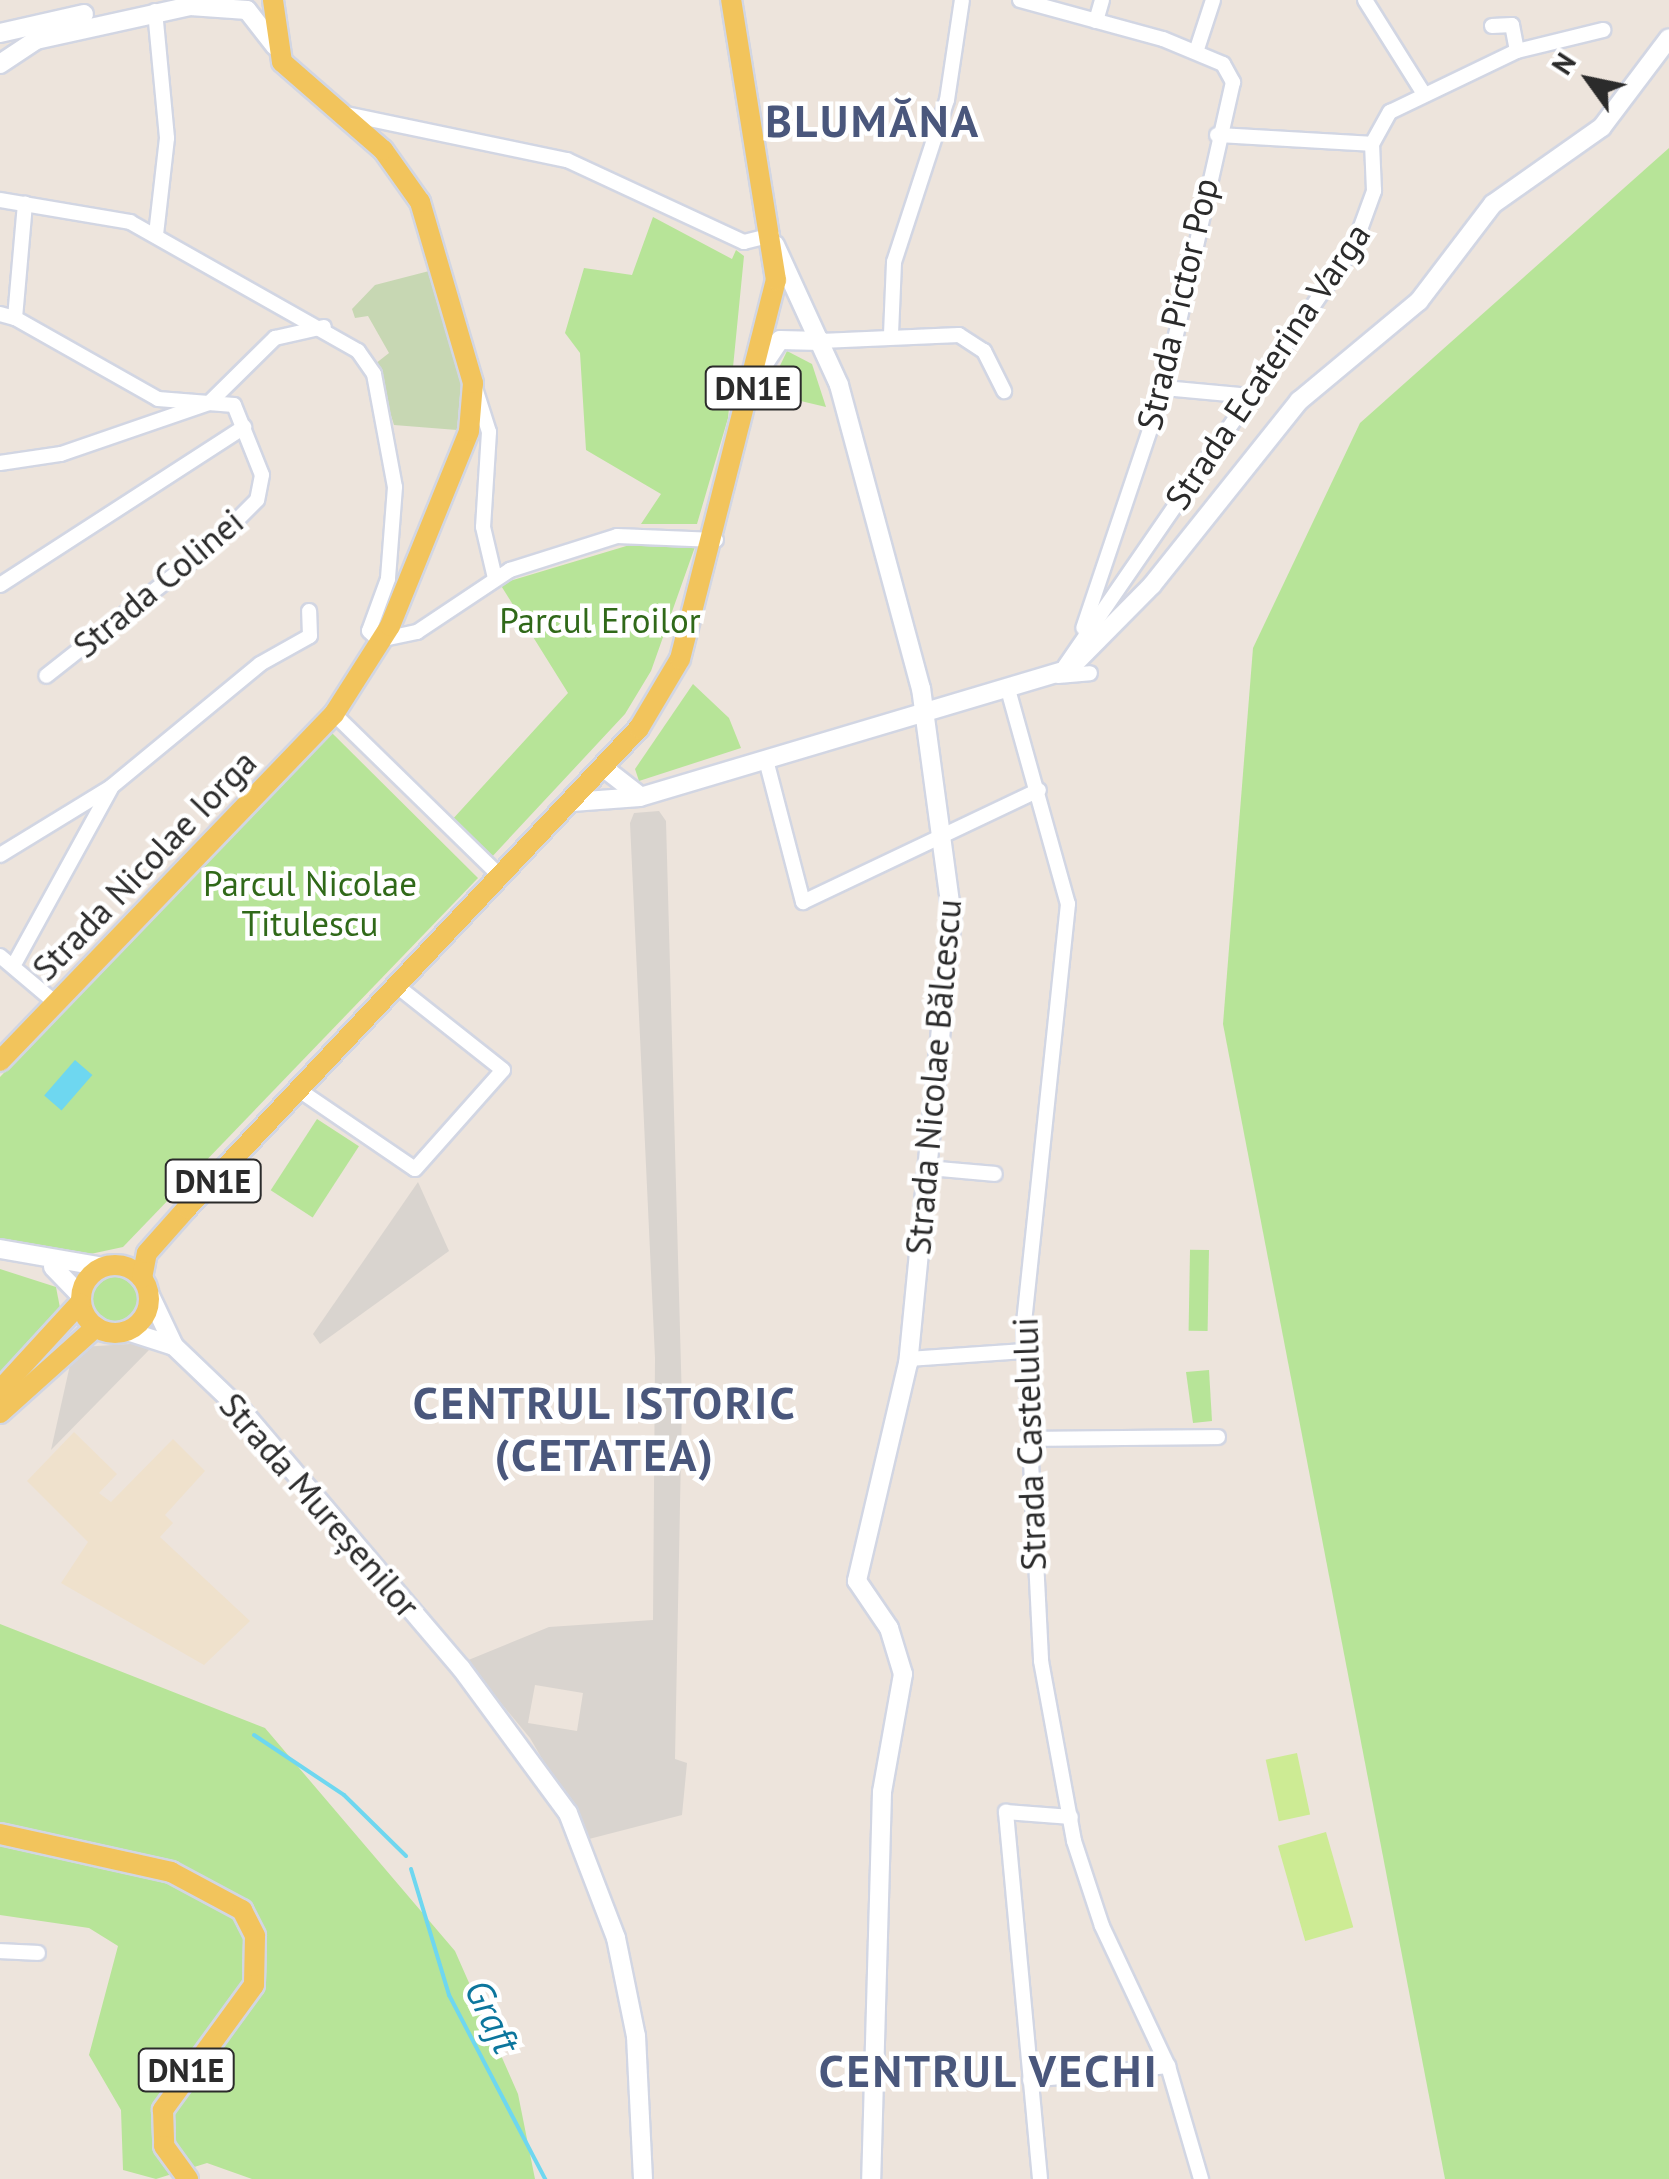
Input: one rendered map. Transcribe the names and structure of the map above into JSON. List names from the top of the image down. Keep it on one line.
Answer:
{"streets":{"main road":["DN1E","Strada Nicolae Iorga"],"street":["Strada Pictor Pop","Strada Ecaterina Varga","Strada Colinei","Strada Nicolae Bălcescu","Strada Castelului","Strada Mureșenilor"]},"crossings":[["Strada Pictor Pop","Strada Ecaterina Varga"],["DN1E","Strada Nicolae Bălcescu"],["DN1E","Strada Mureșenilor"]],"districts":["BLUMĂNA","CENTRUL ISTORIC (CETATEA)","CENTRUL VECHI"],"water":["Graft"],"parks":["Parcul Eroilor","Parcul Nicolae Titulescu"],"north":"top left"}
